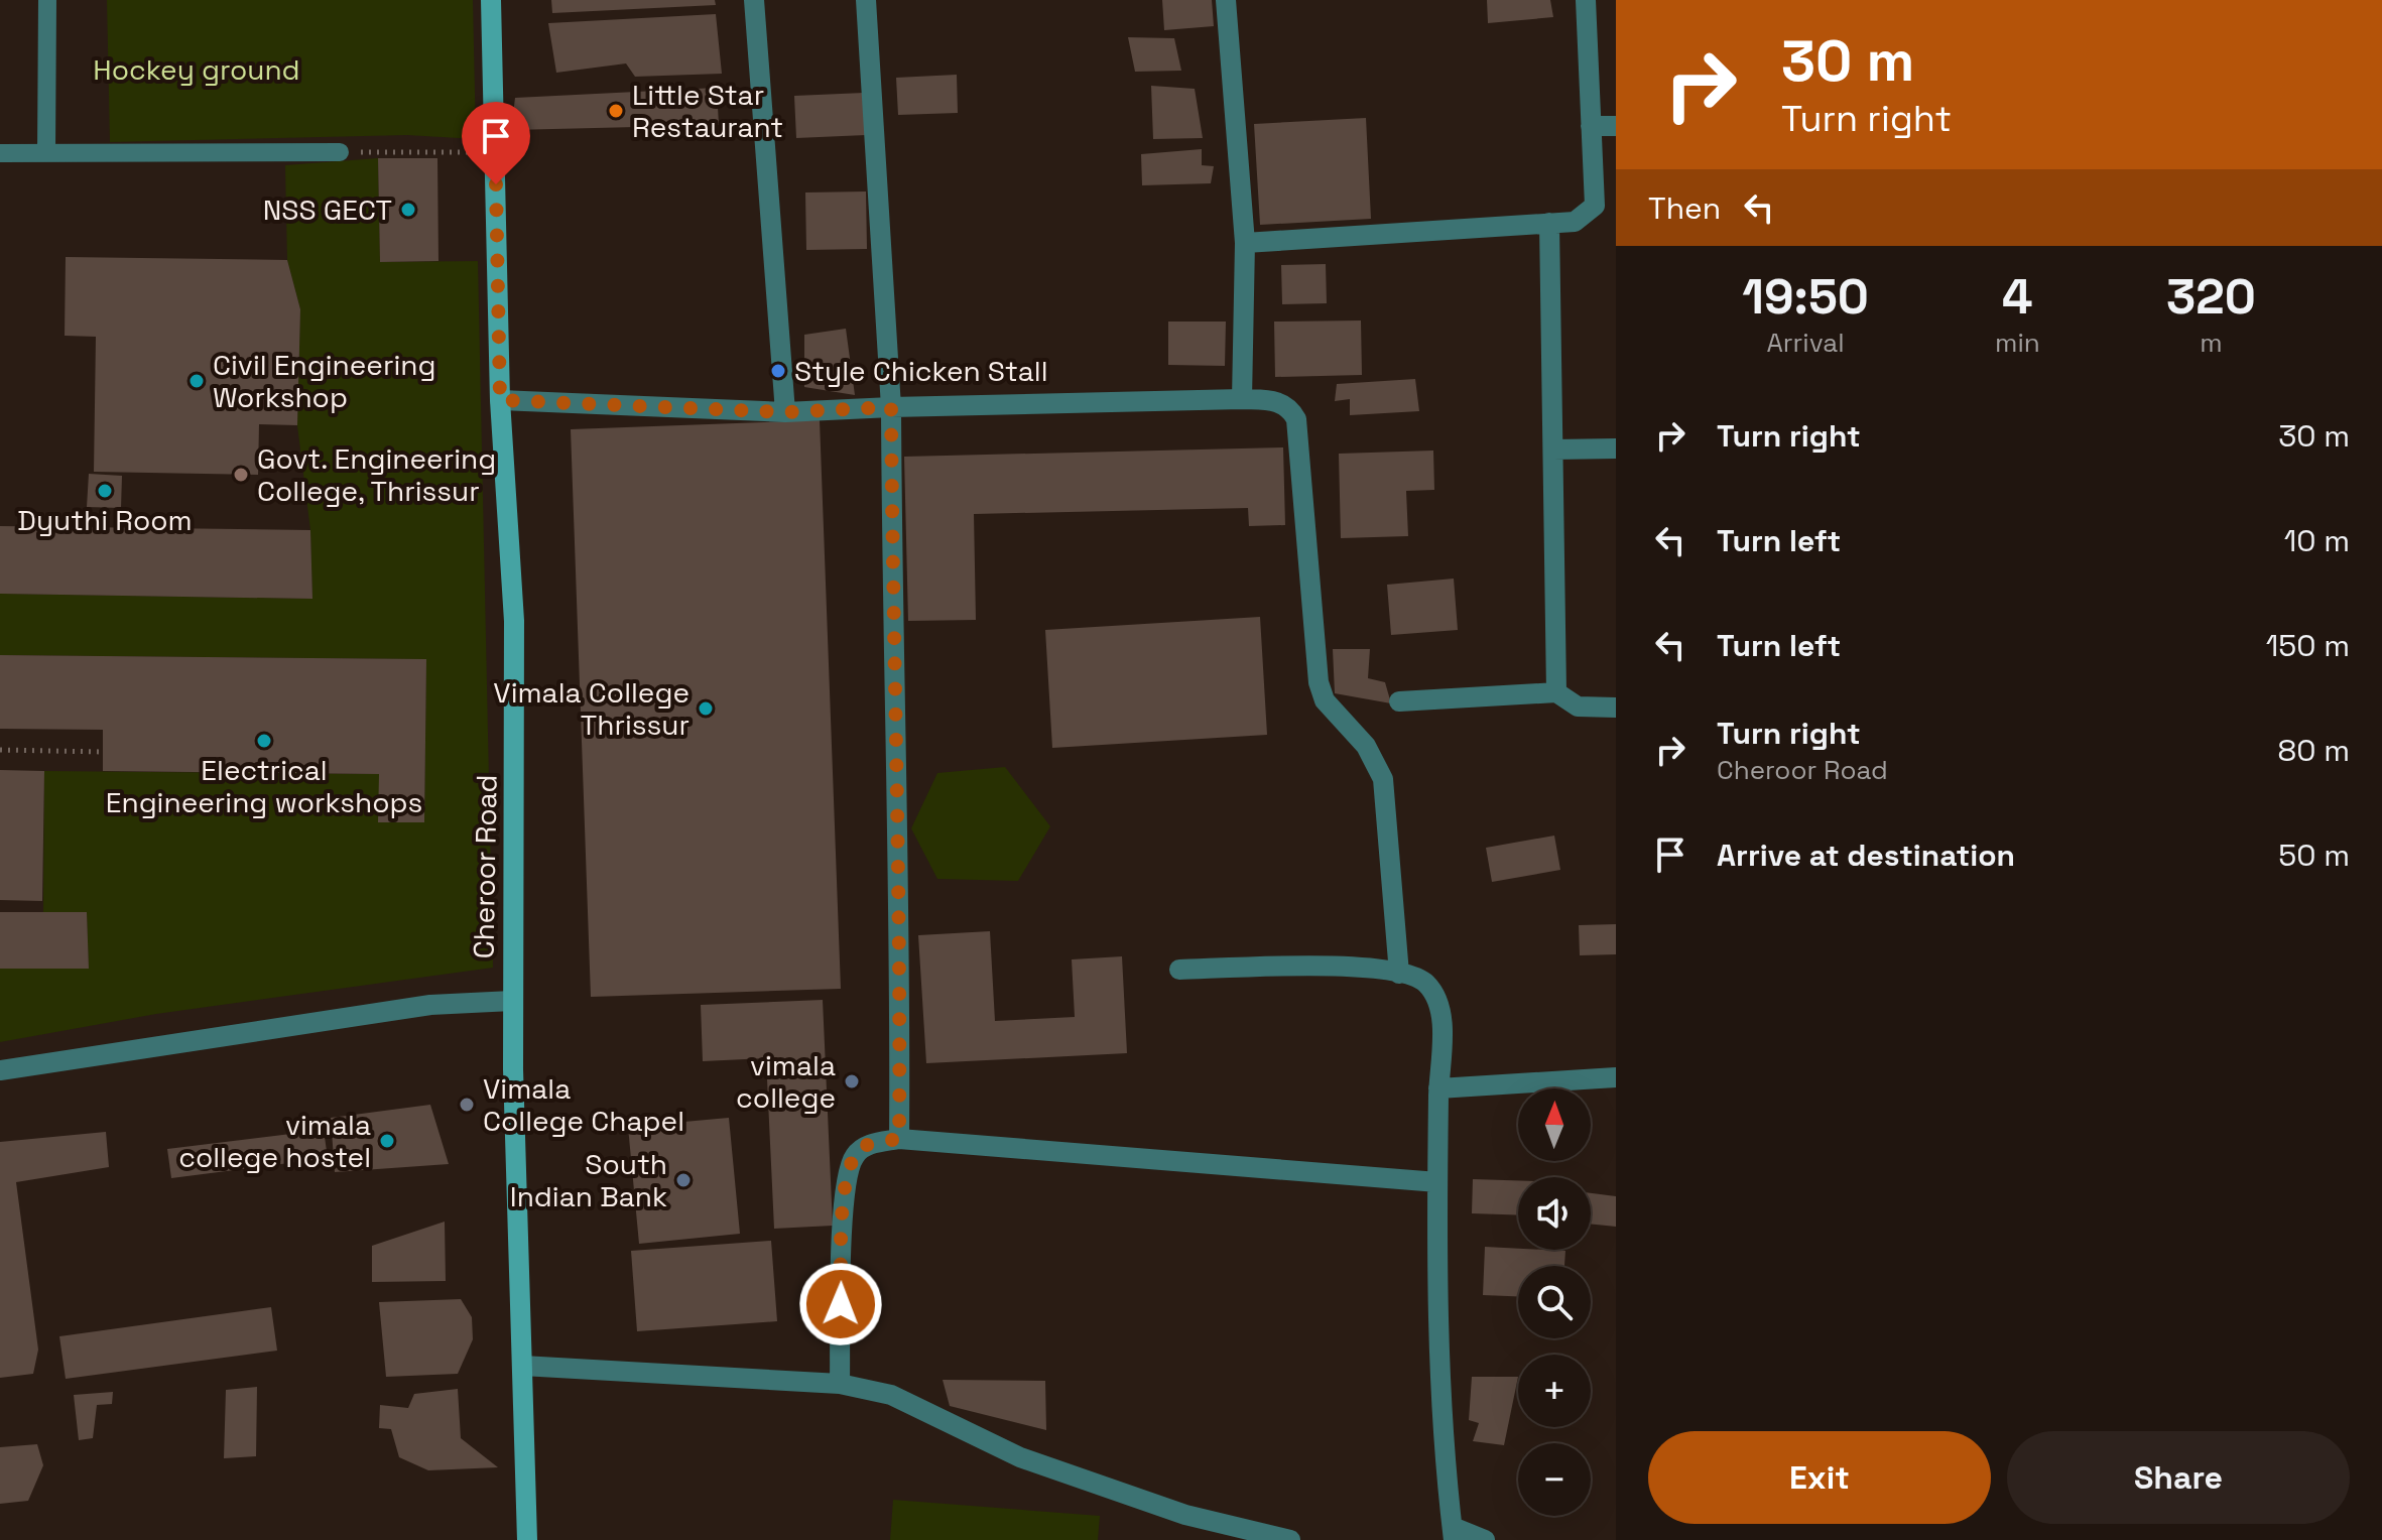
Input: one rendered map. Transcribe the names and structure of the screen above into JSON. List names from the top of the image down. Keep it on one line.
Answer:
{"streets":{"main road":["Cheroor Road"]},"parks":["Hockey ground"],"places":["Little Star Restaurant","NSS GECT","Style Chicken Stall","Civil Engineering Workshop","Govt. Engineering College, Thrissur","Dyuthi Room","Vimala College Thrissur","Electrical Engineering workshops","vimala college","Vimala College Chapel","vimala college hostel","South Indian Bank"],"north":"top","page":{"turn":["30 m","Turn right"],"then":"Then","eta":["19:50","Arrival","4","min","320","m"],"list":[{"name":"Turn right","value":"30 m"},{"name":"Turn left","value":"10 m"},{"name":"Turn left","value":"150 m"},{"name":"Turn right","note":"Cheroor Road","value":"80 m"},{"name":"Arrive at destination","value":"50 m"}],"map_buttons":["+","−"],"buttons":["Exit","Share"]}}
